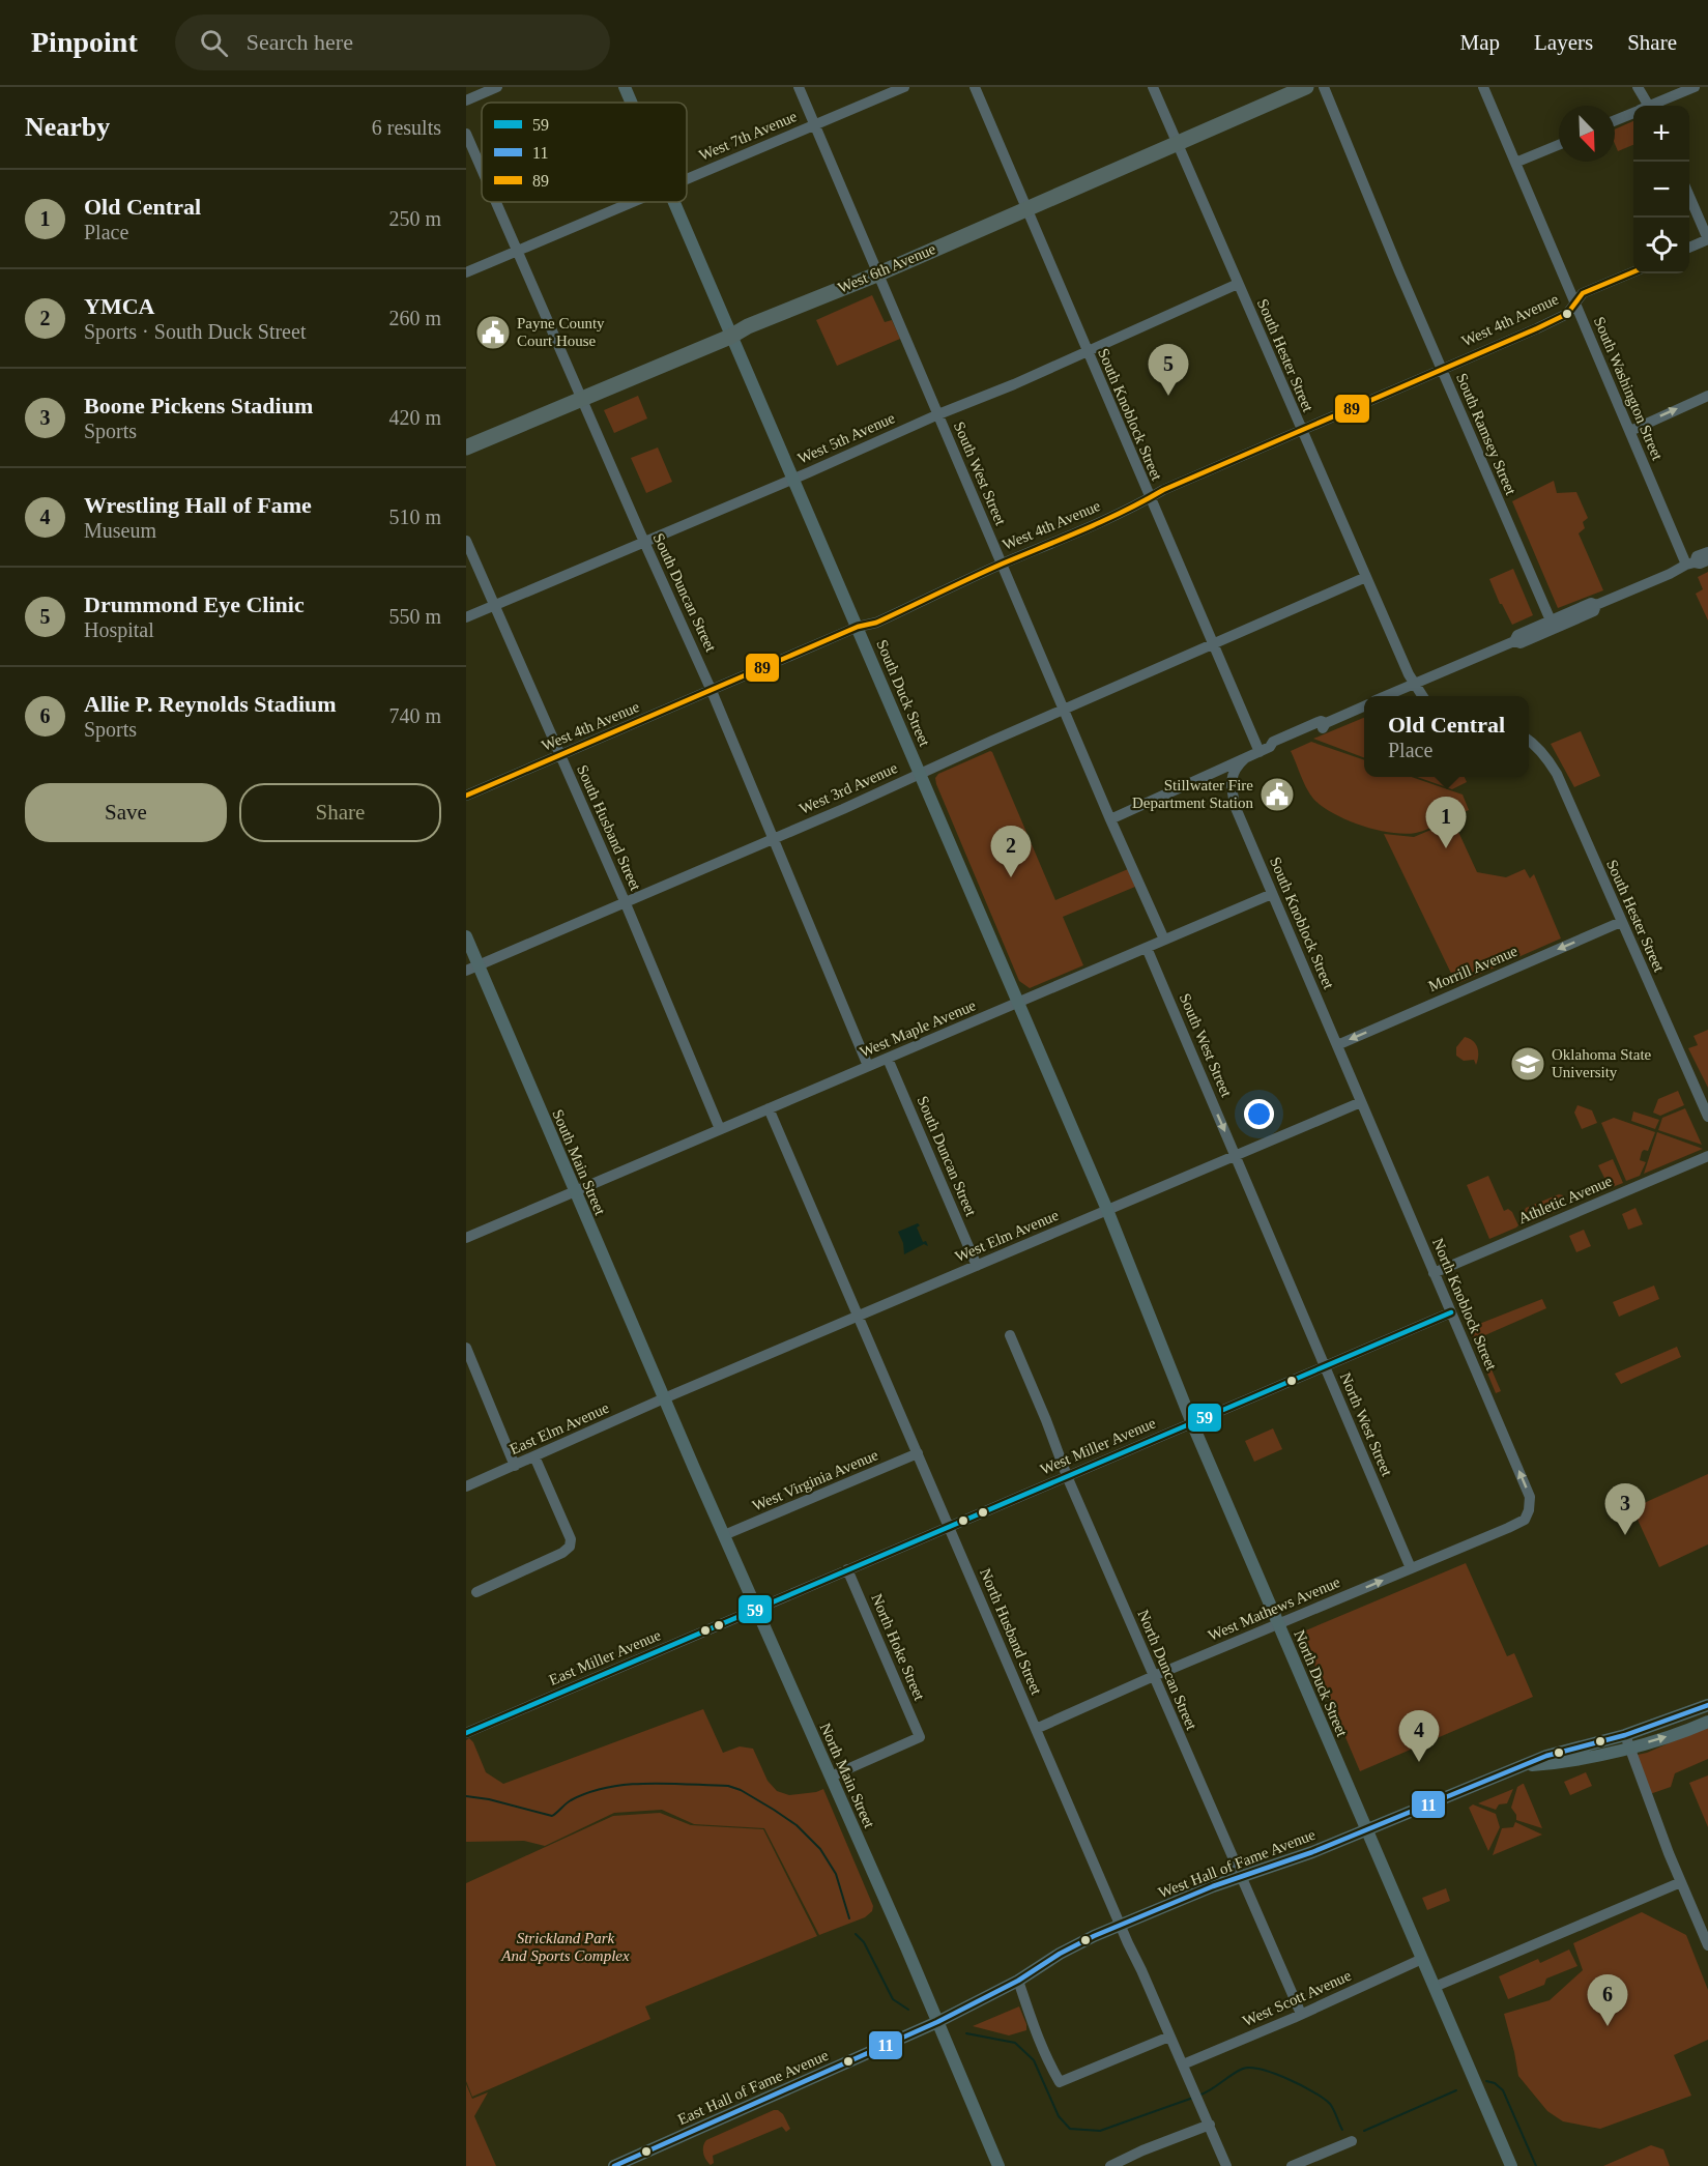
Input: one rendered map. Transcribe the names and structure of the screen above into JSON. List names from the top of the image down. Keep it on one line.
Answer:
{"streets":{"highway":["West 6th Avenue"],"main road":["South Duck Street","South Main Street","North Duck Street","North Main Street","West Hall of Fame Avenue","East Hall of Fame Avenue"],"street":["West 7th Avenue","West 4th Avenue","South Hester Street","South Washington Street","South Knoblock Street","South Ramsey Street","West 5th Avenue","South West Street","South Duncan Street","West 3rd Avenue","South Husband Street","Morrill Avenue","West Maple Avenue","Athletic Avenue","West Elm Avenue","North Knoblock Street","North West Street","East Elm Avenue","West Miller Avenue","West Virginia Avenue","West Mathews Avenue","North Husband Street","North Hoke Street","East Miller Avenue","North Duncan Street","West Scott Avenue"]},"crossings":[["West 7th Avenue","South West Street"],["West 7th Avenue","South Duncan Street"],["West 6th Avenue","South Hester Street"],["West 6th Avenue","South Knoblock Street"],["West 6th Avenue","South West Street"],["West 6th Avenue","South Duncan Street"],["West 6th Avenue","South Duck Street"],["West 4th Avenue","South Hester Street"],["West 4th Avenue","South Washington Street"],["West 4th Avenue","South Knoblock Street"],["West 4th Avenue","South Ramsey Street"],["West 4th Avenue","South West Street"],["West 4th Avenue","South Duncan Street"],["West 4th Avenue","South Duck Street"],["West 4th Avenue","South Husband Street"],["South Hester Street","West 5th Avenue"],["South Hester Street","West 3rd Avenue"],["South Hester Street","Morrill Avenue"],["South Knoblock Street","West 5th Avenue"],["South Knoblock Street","West 3rd Avenue"],["South Knoblock Street","Morrill Avenue"],["South Knoblock Street","West Maple Avenue"],["South Knoblock Street","West Elm Avenue"],["South Knoblock Street","North Knoblock Street"],["West 5th Avenue","South West Street"],["West 5th Avenue","South Duncan Street"],["West 5th Avenue","South Duck Street"],["West 5th Avenue","South Husband Street"],["South West Street","West 3rd Avenue"],["South West Street","West Maple Avenue"],["South West Street","West Elm Avenue"],["South West Street","North West Street"],["South Duncan Street","West 3rd Avenue"],["South Duncan Street","West Maple Avenue"],["South Duncan Street","West Elm Avenue"],["South Duck Street","West 3rd Avenue"],["South Duck Street","West Maple Avenue"],["South Duck Street","West Elm Avenue"],["South Duck Street","North Duck Street"],["West 3rd Avenue","South Husband Street"],["West 3rd Avenue","South Main Street"],["South Husband Street","West Maple Avenue"],["West Maple Avenue","South Main Street"],["West Maple Avenue","North Husband Street"],["South Main Street","West Elm Avenue"],["South Main Street","East Elm Avenue"],["South Main Street","North Main Street"],["Athletic Avenue","North Knoblock Street"],["West Elm Avenue","North Knoblock Street"],["West Elm Avenue","North West Street"],["West Elm Avenue","East Elm Avenue"],["West Elm Avenue","North Husband Street"],["West Elm Avenue","North Duck Street"],["West Elm Avenue","North Main Street"],["North Knoblock Street","West Miller Avenue"],["North Knoblock Street","West Mathews Avenue"],["North West Street","West Miller Avenue"],["North West Street","West Mathews Avenue"],["East Elm Avenue","North Main Street"],["West Miller Avenue","North Husband Street"],["West Miller Avenue","North Hoke Street"],["West Miller Avenue","East Miller Avenue"],["West Miller Avenue","North Duncan Street"],["West Miller Avenue","North Duck Street"],["West Miller Avenue","North Main Street"],["West Virginia Avenue","North Husband Street"],["West Virginia Avenue","North Main Street"],["West Mathews Avenue","North Husband Street"],["West Mathews Avenue","North Duncan Street"],["West Mathews Avenue","North Duck Street"],["North Husband Street","West Hall of Fame Avenue"],["North Husband Street","West Scott Avenue"],["North Hoke Street","North Main Street"],["East Miller Avenue","North Main Street"],["North Duncan Street","West Hall of Fame Avenue"],["North Duncan Street","West Scott Avenue"],["North Duck Street","West Hall of Fame Avenue"],["North Duck Street","West Scott Avenue"],["North Main Street","West Hall of Fame Avenue"],["North Main Street","East Hall of Fame Avenue"],["West Hall of Fame Avenue","East Hall of Fame Avenue"]],"one_way":["Morrill Avenue","North Knoblock Street"],"parks":["Strickland Park And Sports Complex"],"places":{"public building":["Payne County Court House","Stillwater Fire Department Station"],"school or university":["Oklahoma State University"]},"lines":["transit line 89","transit line 59","transit line 11"],"legend":["59","11","89"],"north":"bottom right","page":{"header":"Pinpoint","search":"Search here","nav":["Map","Layers","Share"],"heading":["Nearby","6 results"],"map_buttons":["+","−"],"list":[{"mark":"1","name":"Old Central","note":"Place","value":"250 m"},{"mark":"2","name":"YMCA","note":"Sports · South Duck Street","value":"260 m"},{"mark":"3","name":"Boone Pickens Stadium","note":"Sports","value":"420 m"},{"mark":"4","name":"Wrestling Hall of Fame","note":"Museum","value":"510 m"},{"mark":"5","name":"Drummond Eye Clinic","note":"Hospital","value":"550 m"},{"mark":"6","name":"Allie P. Reynolds Stadium","note":"Sports","value":"740 m"}],"pins":["5","1","2","3","4","6"],"popup":["Old Central","Place"],"buttons":["Save","Share"]}}
